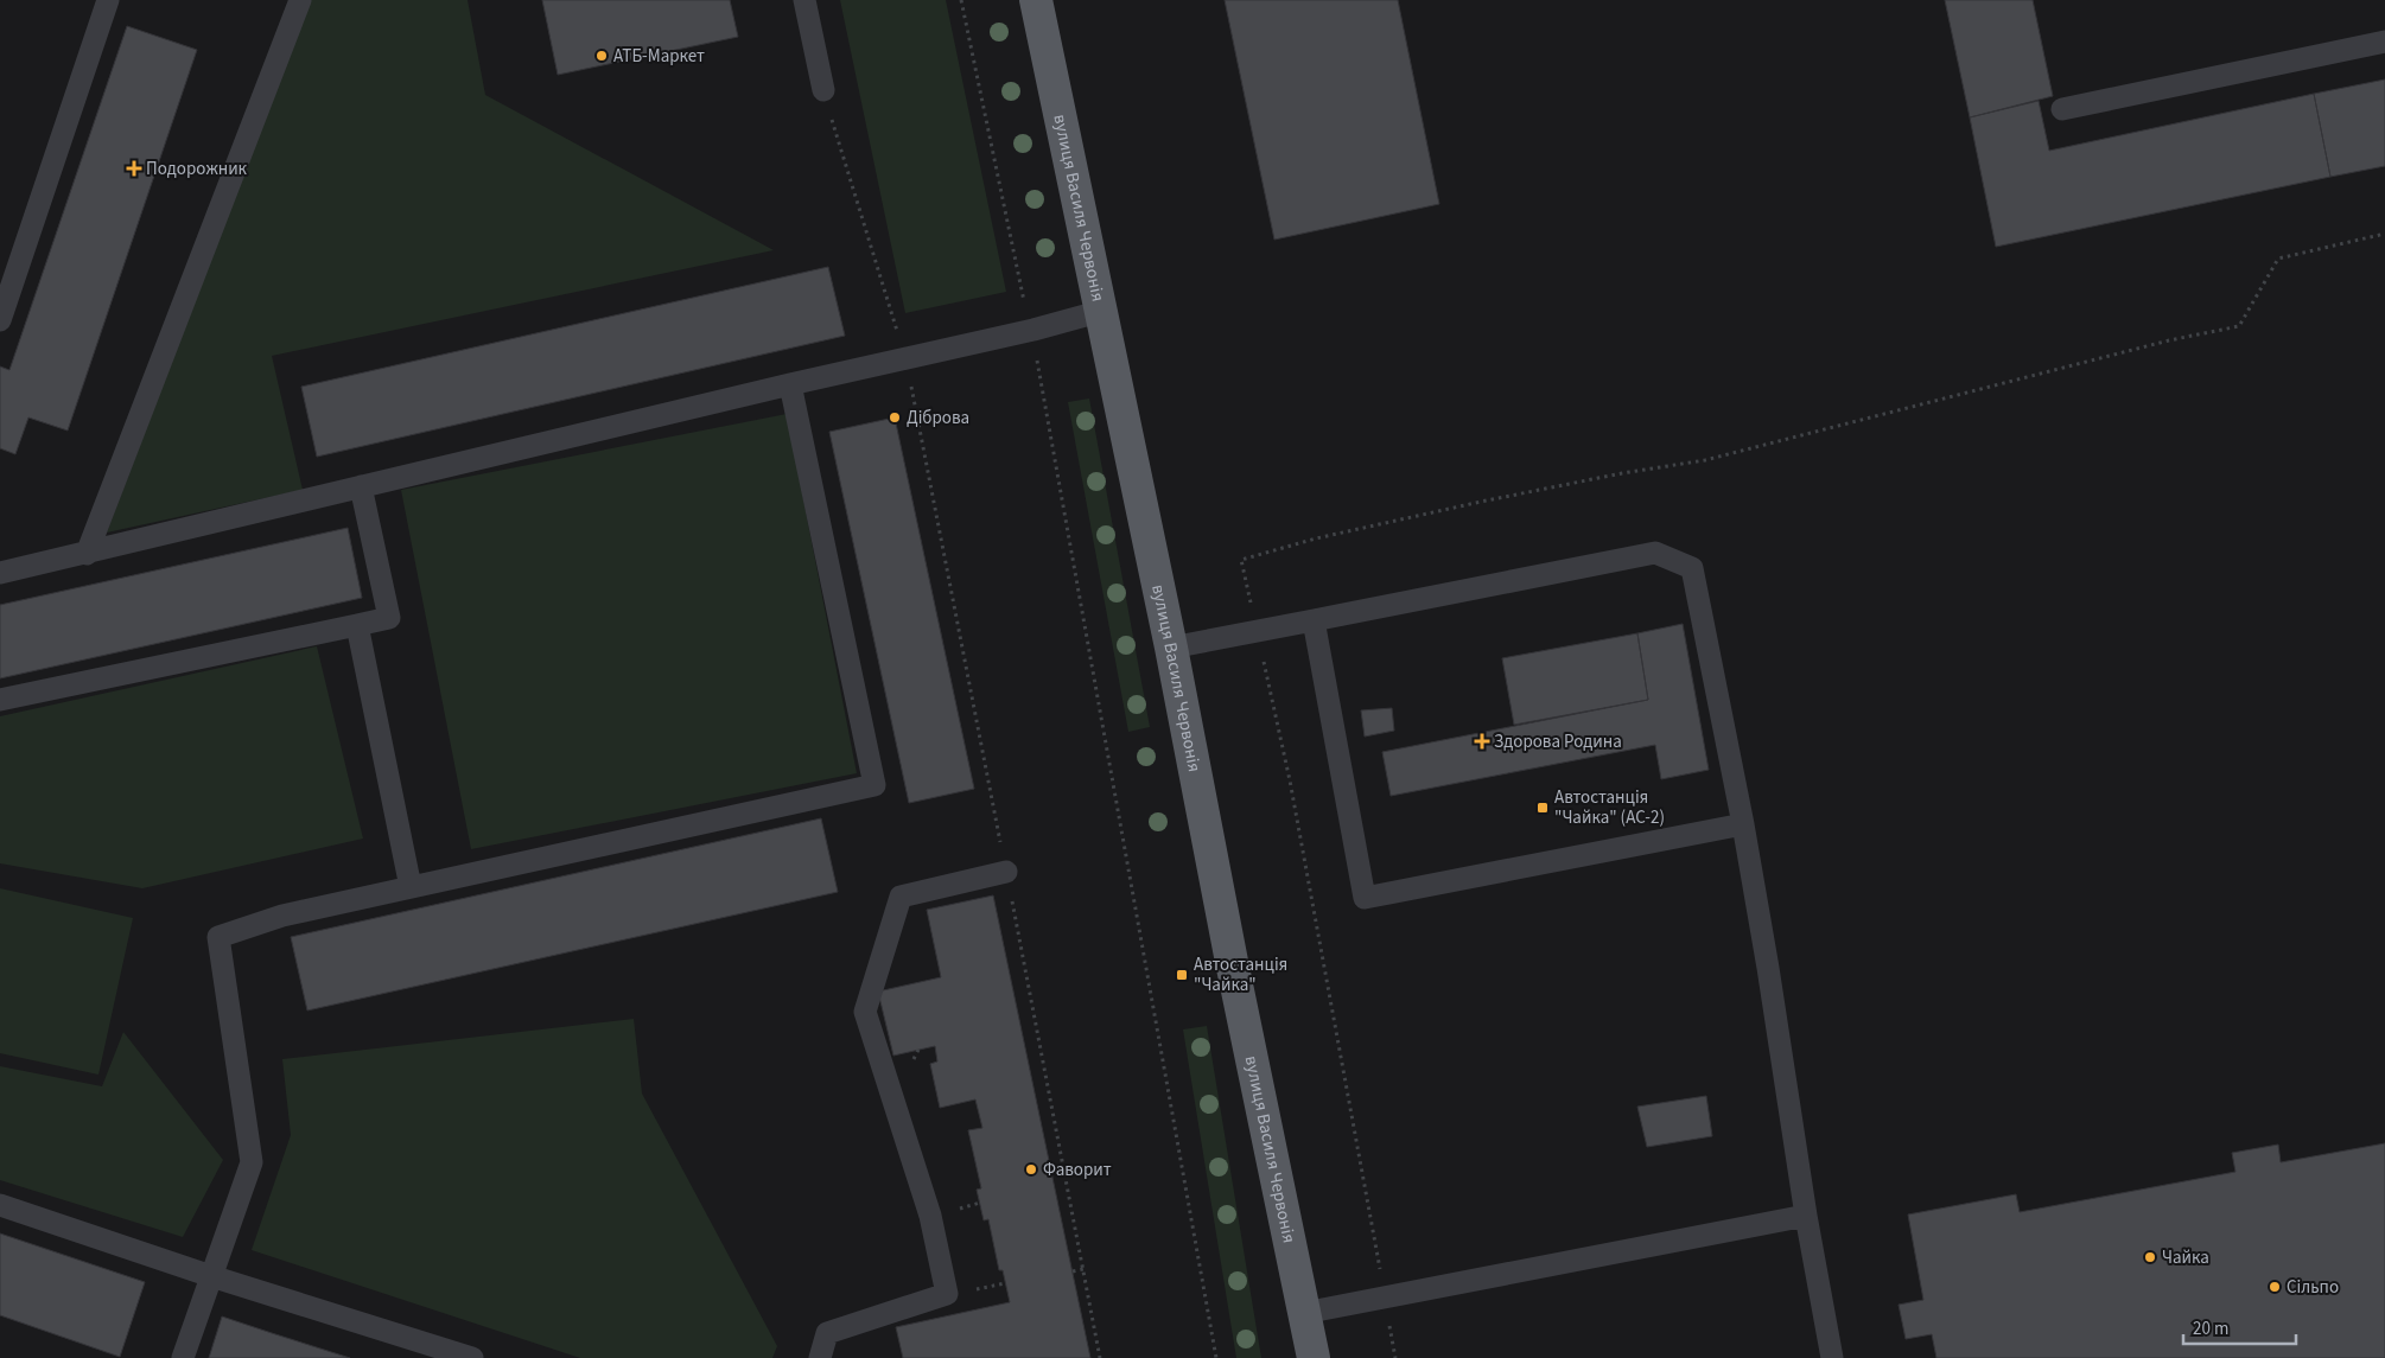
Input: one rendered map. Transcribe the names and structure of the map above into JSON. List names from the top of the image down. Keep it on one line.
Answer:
{"streets":{"main road":["вулиця Василя Червонія"]},"places":{"other":["АТБ-Маркет","Діброва","Фаворит","Чайка","Сільпо"],"health":["Подорожник","Здорова Родина"],"transit":["Автостанція \"Чайка\" (АС-2)","Автостанція \"Чайка\""]},"scale_bar":"20 m"}
